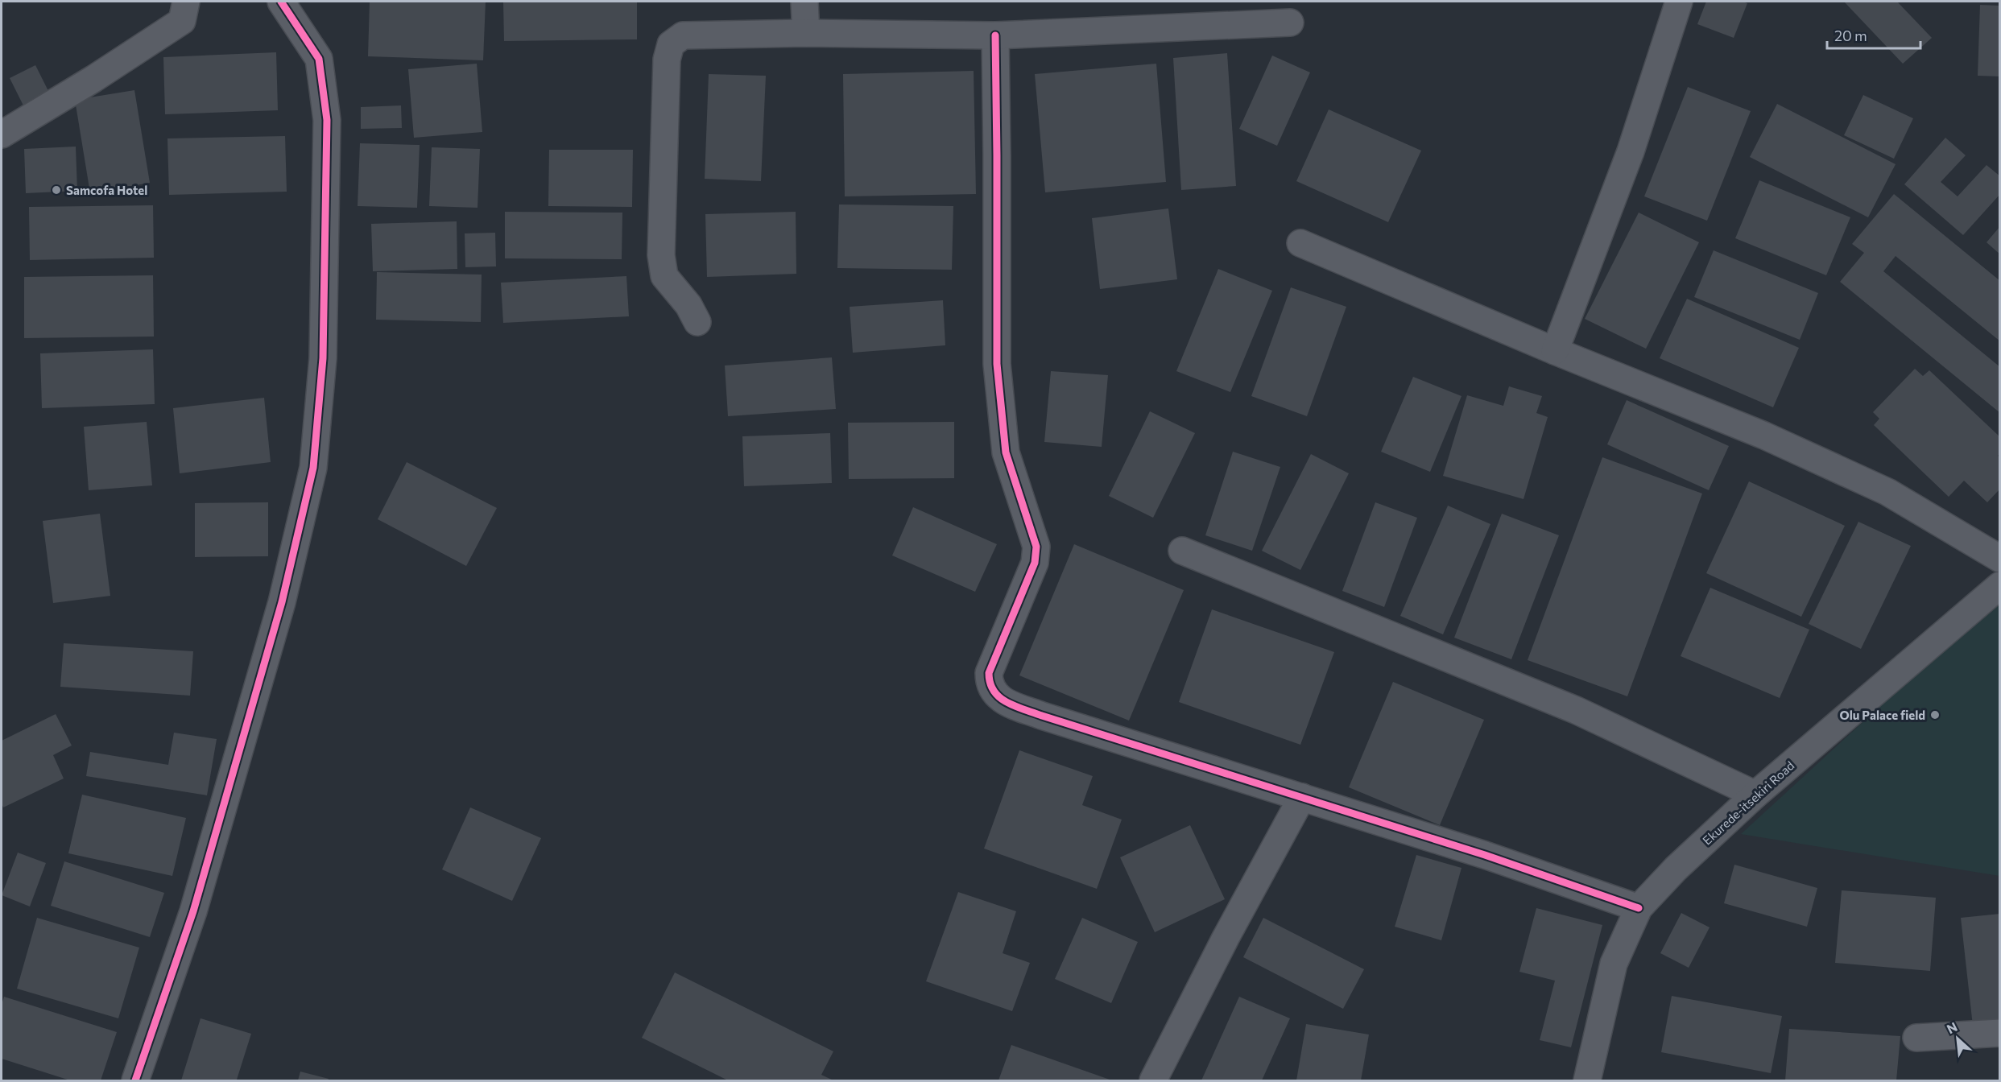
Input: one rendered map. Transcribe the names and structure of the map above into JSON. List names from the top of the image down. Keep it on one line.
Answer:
{"streets":{"street":["Ekurede-itsekiri Road"]},"places":["Samcofa Hotel","Olu Palace field"],"scale_bar":"20 m","north":"top left"}
